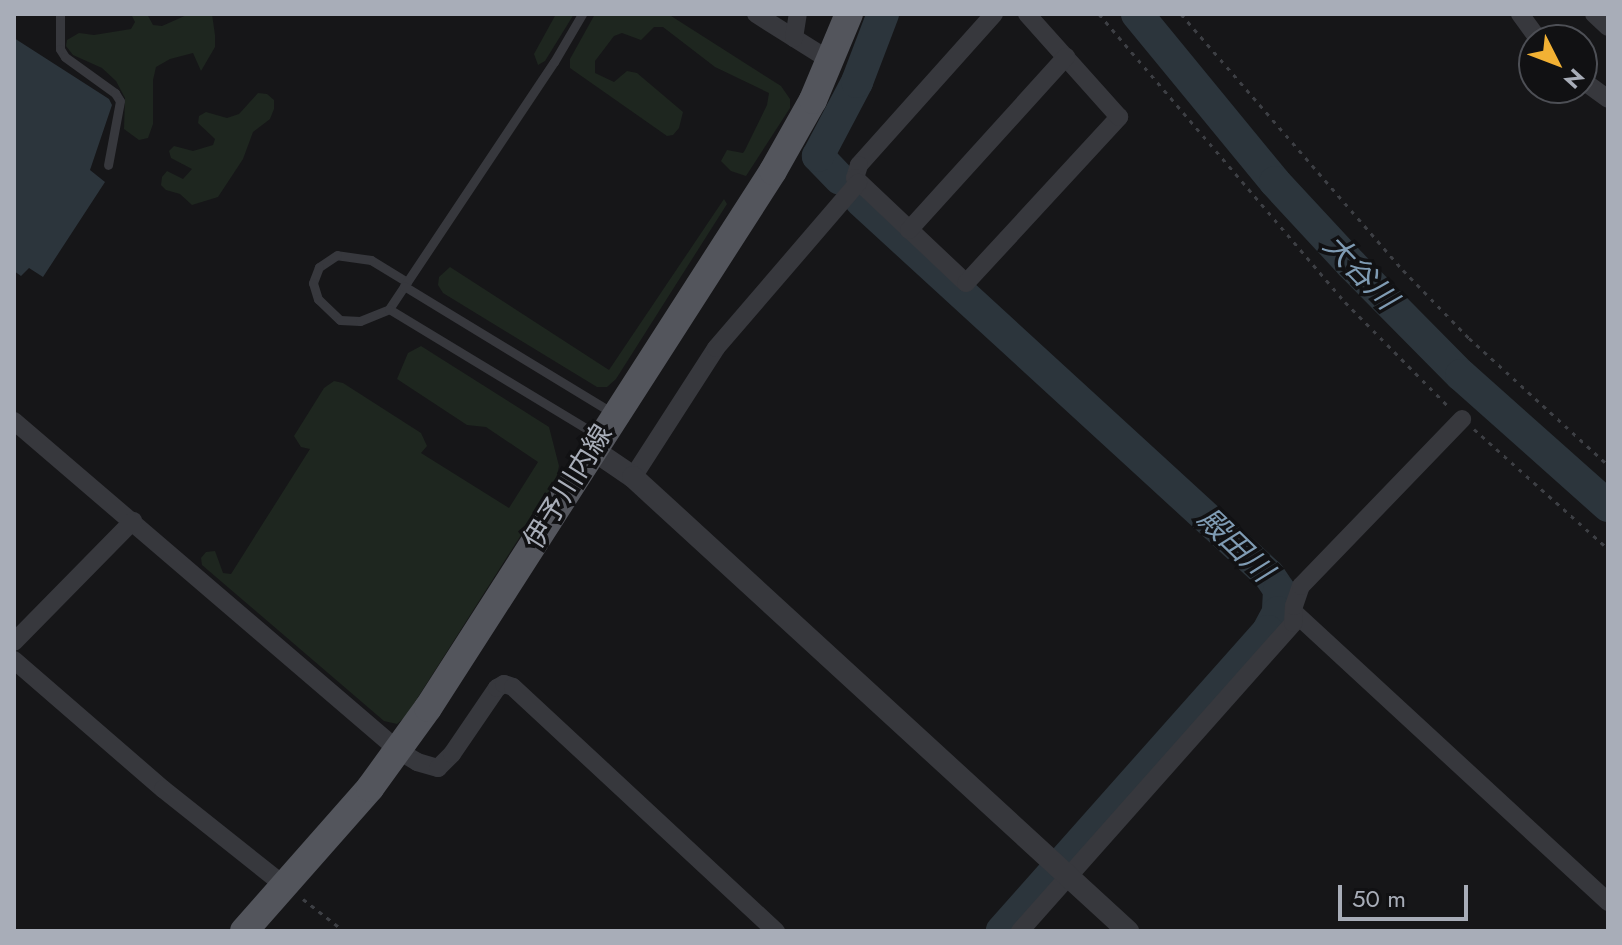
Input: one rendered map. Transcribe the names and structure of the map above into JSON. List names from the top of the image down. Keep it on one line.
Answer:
{"streets":{"main road":["伊予川内線"]},"water":["大谷川","殿田川"],"scale_bar":"50 m","north":"bottom right"}
